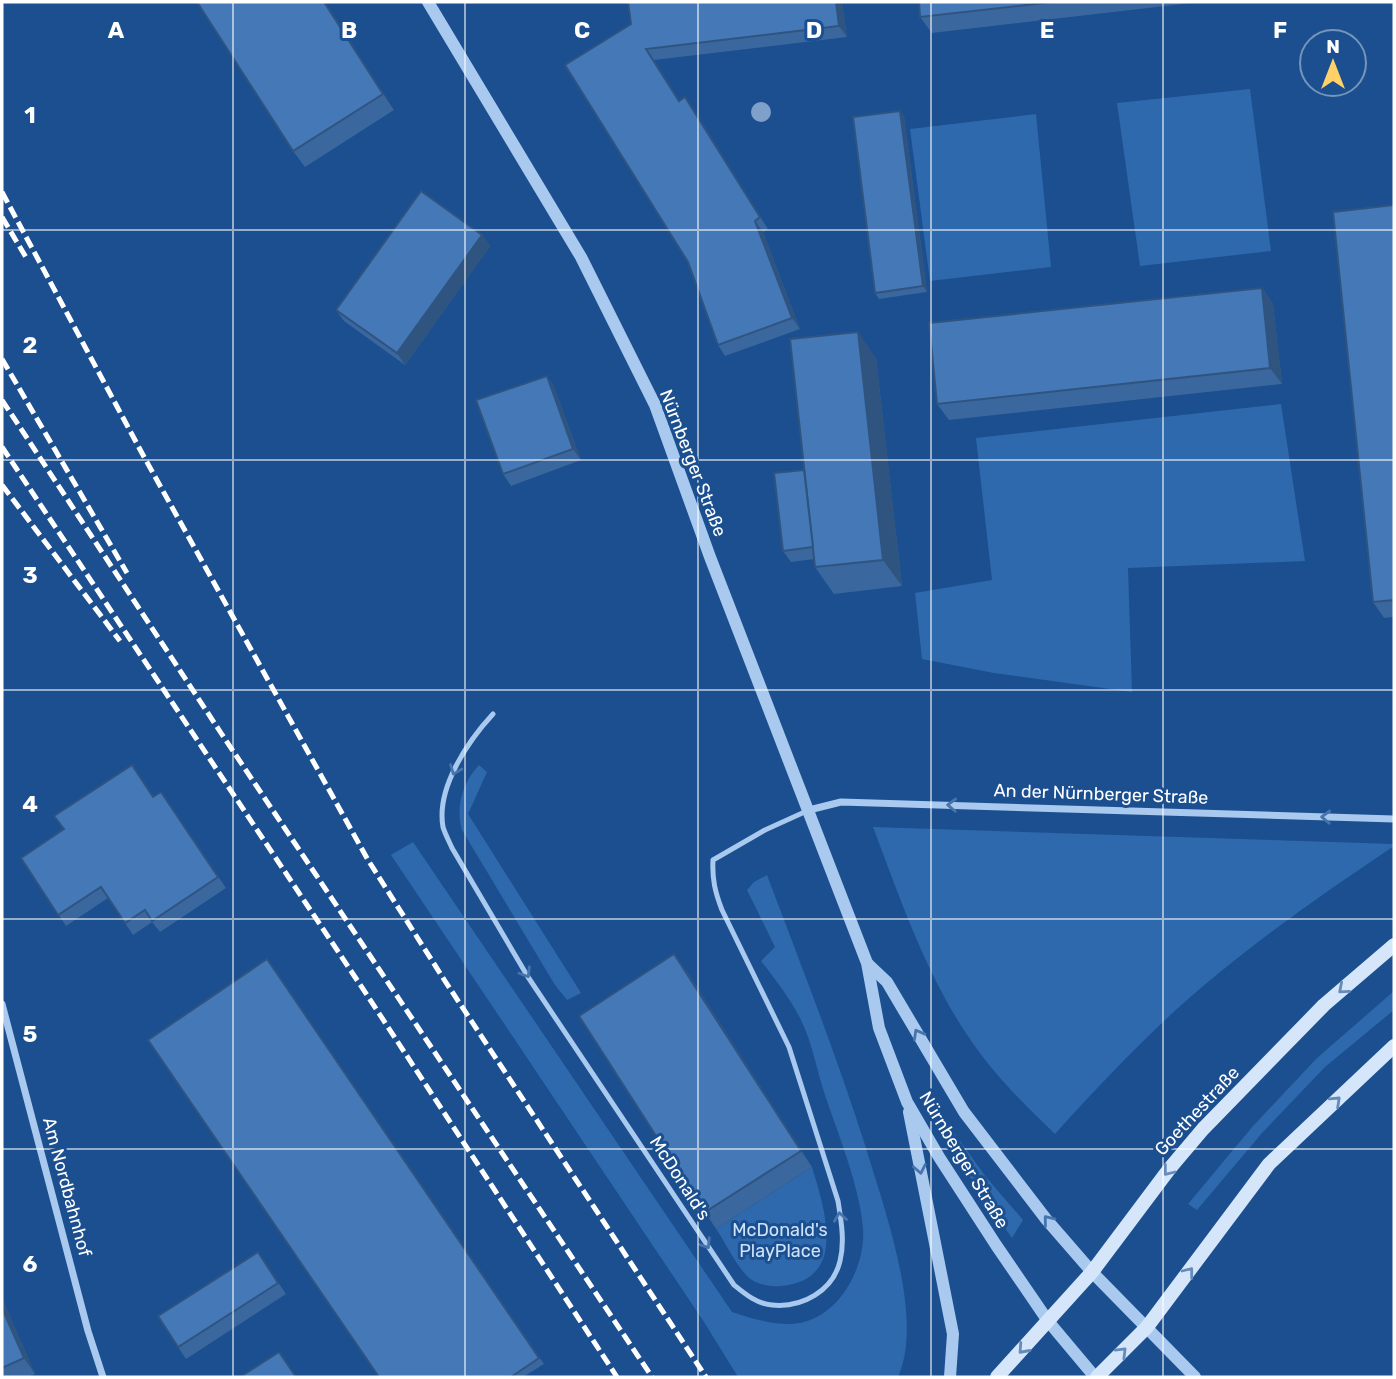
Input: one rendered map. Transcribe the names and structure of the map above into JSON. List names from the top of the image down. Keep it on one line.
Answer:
{"streets":{"main road":["Goethestraße"],"street":["Nürnberger Straße","An der Nürnberger Straße","Am Nordbahnhof"],"lane":["McDonald's"]},"crossings":[["Nürnberger Straße","An der Nürnberger Straße"],["Nürnberger Straße","Goethestraße"],["Nürnberger Straße","McDonald's"],["An der Nürnberger Straße","McDonald's"]],"one_way":["An der Nürnberger Straße"],"parks":["McDonald's PlayPlace"],"north":"top","grid":{"columns":["A","B","C","D","E","F"],"rows":["1","2","3","4","5","6"]}}
